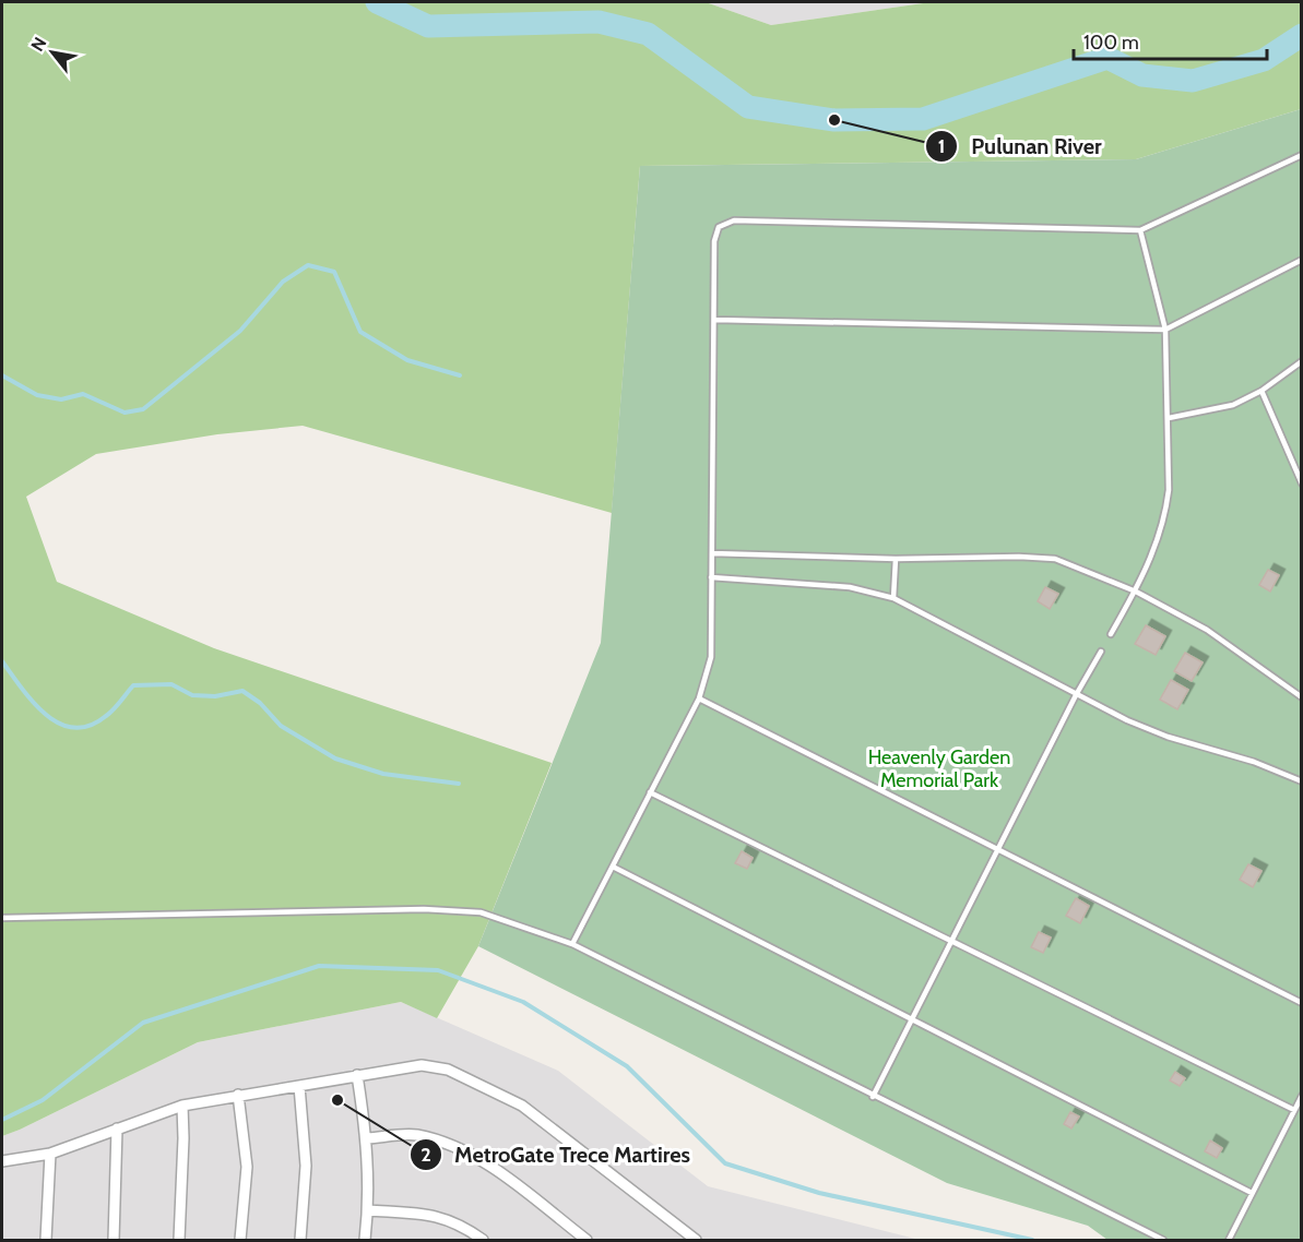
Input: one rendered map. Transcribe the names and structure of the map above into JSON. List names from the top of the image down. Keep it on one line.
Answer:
{"parks":["Heavenly Garden Memorial Park"],"places":["Pulunan River","MetroGate Trece Martires"],"scale_bar":"100 m","north":"top left"}
